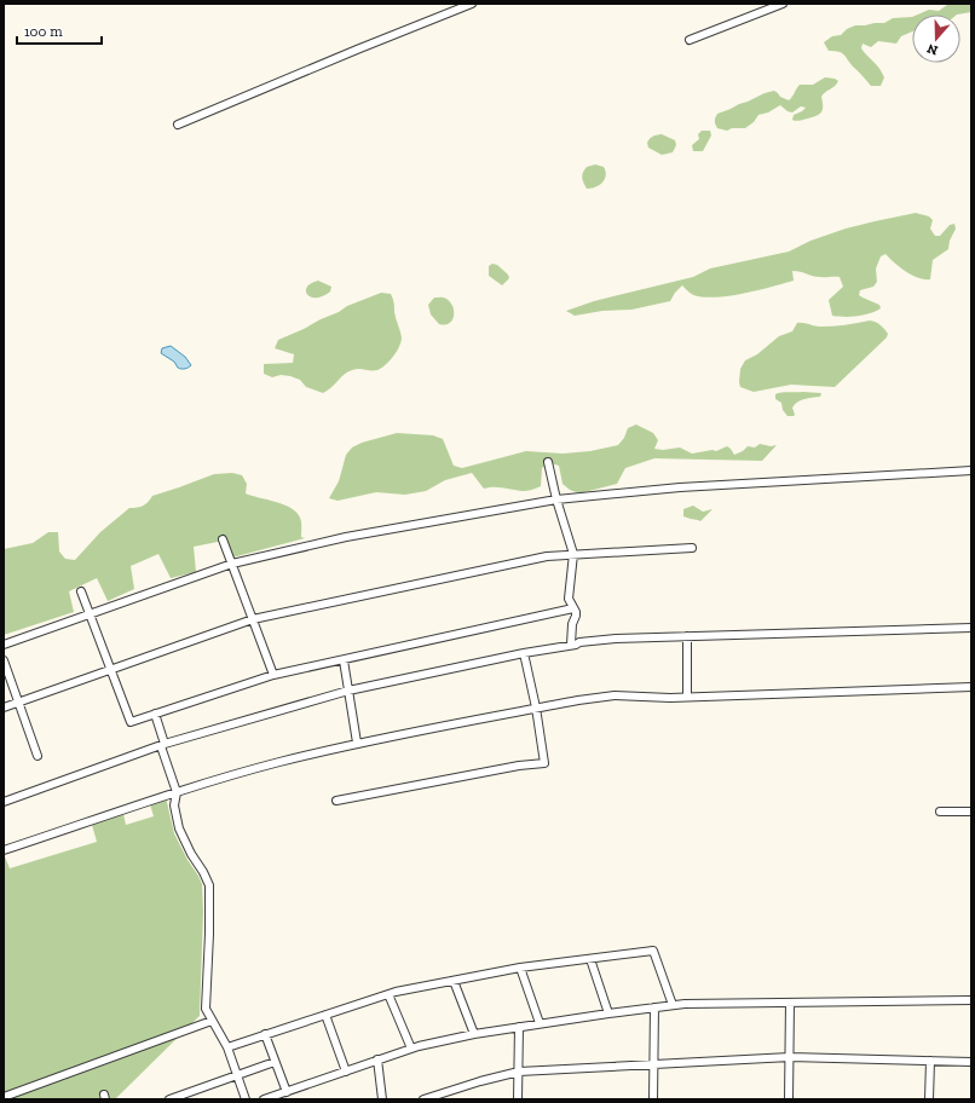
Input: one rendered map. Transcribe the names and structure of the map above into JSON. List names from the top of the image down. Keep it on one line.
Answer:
{"scale_bar":"100 m","north":"bottom"}
